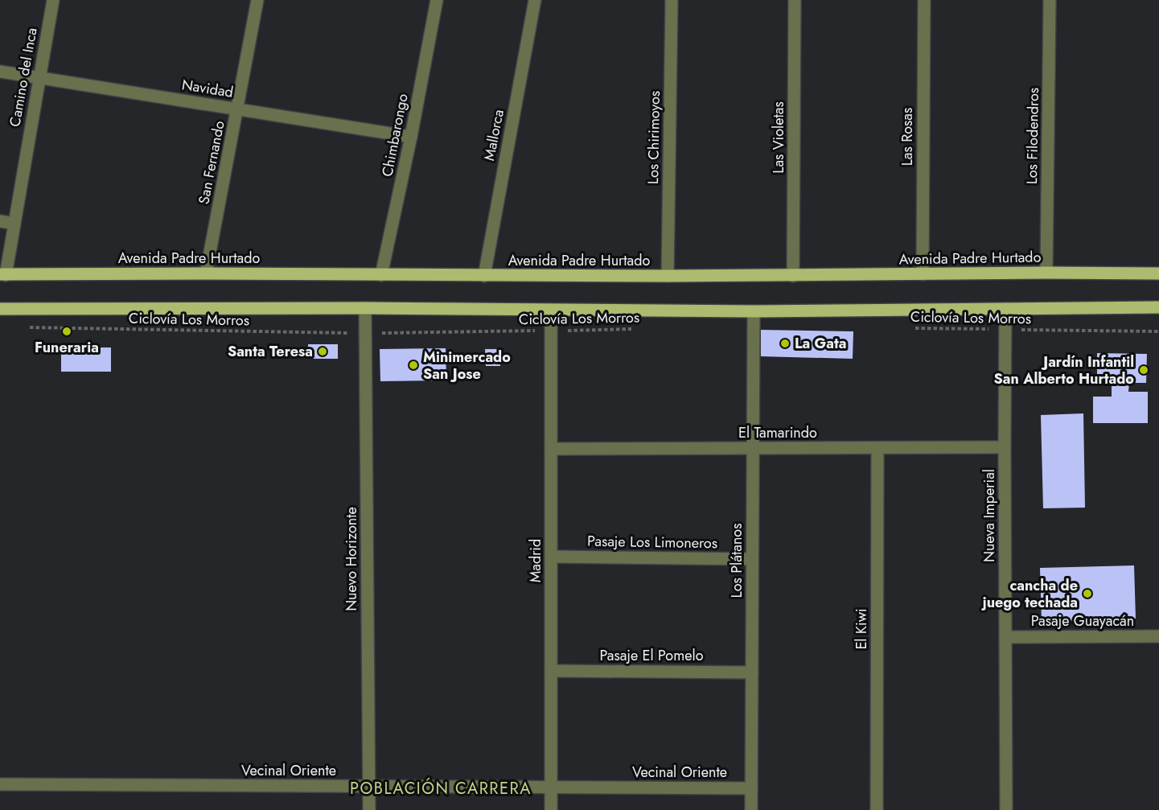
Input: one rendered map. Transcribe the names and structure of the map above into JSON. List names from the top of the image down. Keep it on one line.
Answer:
{"streets":{"main road":["Avenida Padre Hurtado"],"street":["Camino del Inca","Navidad","Chimbarongo","Mallorca","Los Filodendros","Las Rosas","Los Chirimoyos","Las Violetas","San Fernando","El Tamarindo","Nueva Imperial","Pasaje Los Limoneros","Nuevo Horizonte","Madrid","Los Plátanos","Pasaje Guayacán","El Kiwi","Pasaje El Pomelo","Vecinal Oriente"],"path":["Ciclovía Los Morros"]},"crossings":[["Camino del Inca","Navidad"],["Camino del Inca","Avenida Padre Hurtado"],["Navidad","Chimbarongo"],["Navidad","San Fernando"],["Chimbarongo","Avenida Padre Hurtado"],["Mallorca","Avenida Padre Hurtado"],["Los Filodendros","Avenida Padre Hurtado"],["Las Rosas","Avenida Padre Hurtado"],["Los Chirimoyos","Avenida Padre Hurtado"],["Las Violetas","Avenida Padre Hurtado"],["San Fernando","Avenida Padre Hurtado"],["Ciclovía Los Morros","Nueva Imperial"],["Ciclovía Los Morros","Nuevo Horizonte"],["Ciclovía Los Morros","Madrid"],["El Tamarindo","Nueva Imperial"],["El Tamarindo","Madrid"],["El Tamarindo","Los Plátanos"],["El Tamarindo","El Kiwi"],["Nueva Imperial","Pasaje Guayacán"],["Pasaje Los Limoneros","Madrid"],["Pasaje Los Limoneros","Los Plátanos"],["Nuevo Horizonte","Vecinal Oriente"],["Madrid","Pasaje El Pomelo"],["Madrid","Vecinal Oriente"],["Los Plátanos","Pasaje El Pomelo"],["Los Plátanos","Vecinal Oriente"]],"districts":["POBLACIÓN CARRERA"],"places":["Funeraria","La Gata","Santa Teresa","Minimercado San Jose","Jardín Infantil San Alberto Hurtado","cancha de juego techada"]}
